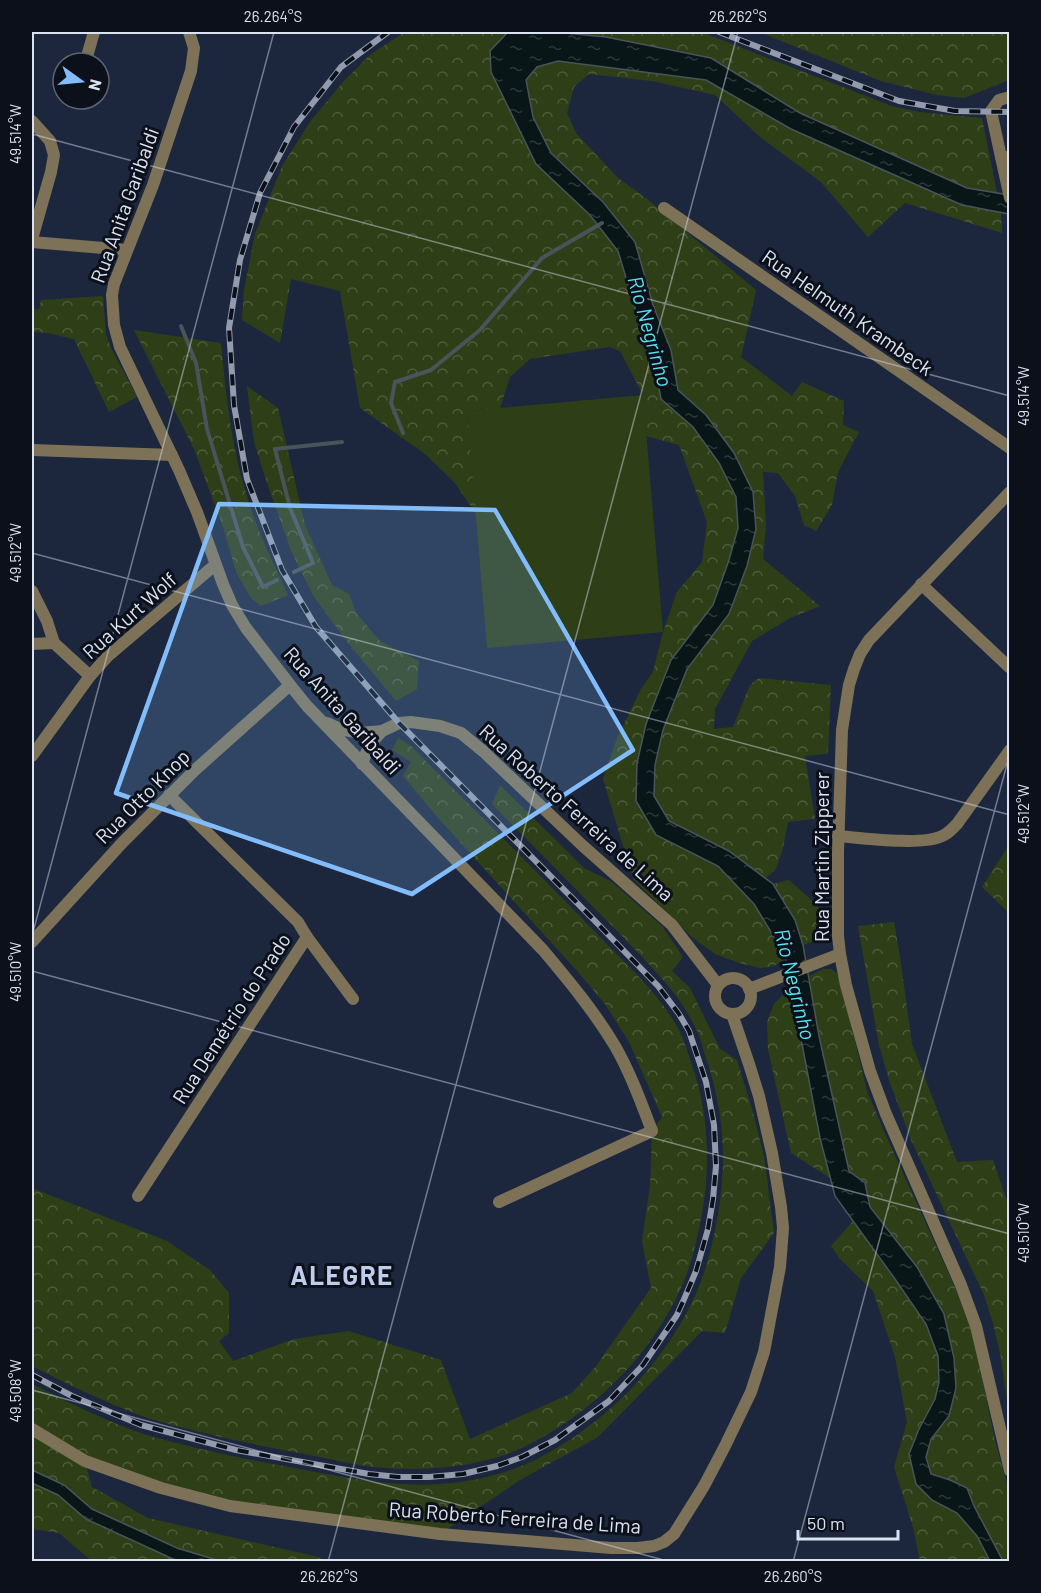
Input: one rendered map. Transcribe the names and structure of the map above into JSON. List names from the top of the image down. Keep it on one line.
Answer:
{"streets":{"street":["Rua Anita Garibaldi","Rua Helmuth Krambeck","Rua Kurt Wolf","Rua Otto Knop","Rua Roberto Ferreira de Lima","Rua Martin Zipperer","Rua Demétrio do Prado"]},"crossings":[["Rua Anita Garibaldi","Rua Kurt Wolf"],["Rua Anita Garibaldi","Rua Otto Knop"],["Rua Anita Garibaldi","Rua Roberto Ferreira de Lima"],["Rua Otto Knop","Rua Demétrio do Prado"]],"districts":["ALEGRE"],"water":["Rio Negrinho"],"scale_bar":"50 m","north":"right","coordinates":["26.264°S","26.262°S","49.514°W","49.512°W","49.510°W","49.508°W","26.260°S"]}
